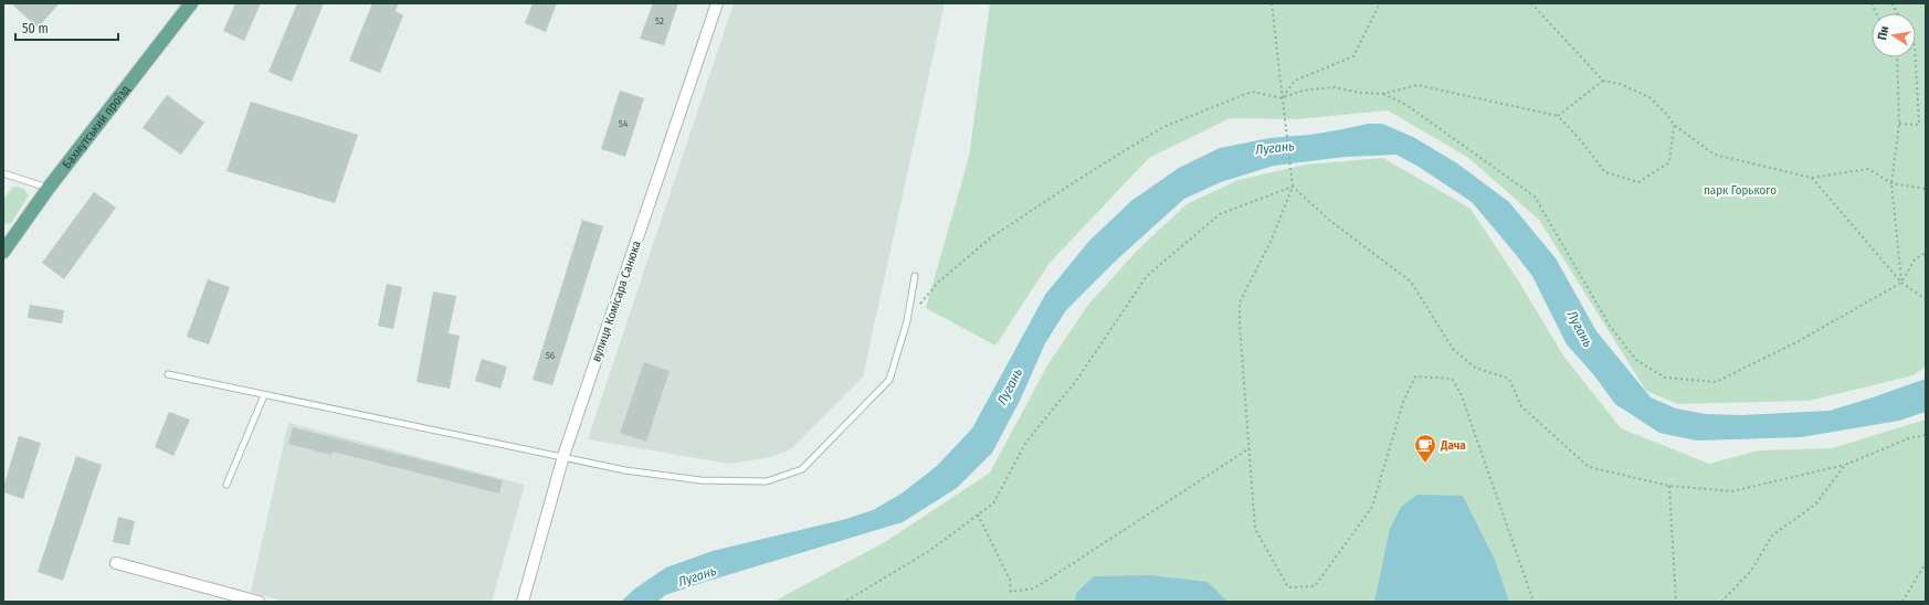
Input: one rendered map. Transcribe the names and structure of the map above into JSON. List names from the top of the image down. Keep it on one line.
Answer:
{"streets":{"main road":["Бахмутський проїзд"],"street":["вулиця Комісара Санюка"]},"water":["Лугань"],"parks":["парк Горького"],"places":{"cafe":["Дача"]},"house_numbers":["52","54","56"],"scale_bar":"50 m","north":"left"}
